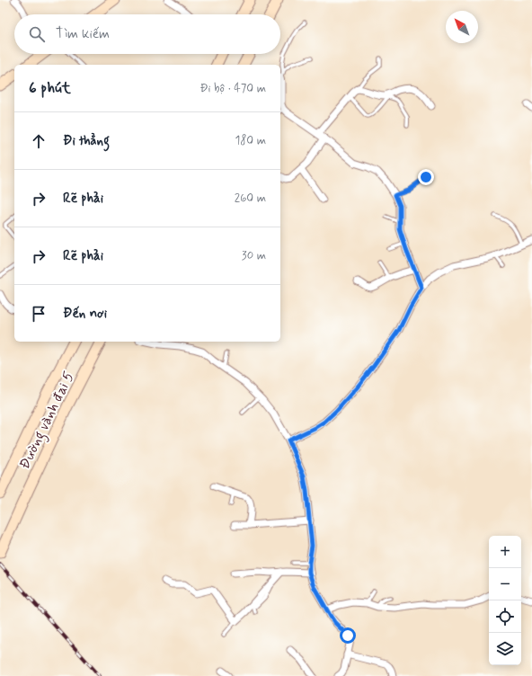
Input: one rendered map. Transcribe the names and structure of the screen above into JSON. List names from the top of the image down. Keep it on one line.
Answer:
{"streets":{"main road":["Đường vành đai 5"]},"north":"top left","page":{"search":"Tìm kiếm","heading":["6 phút","Đi bộ · 470 m"],"list":[["Đi thẳng","180 m"],["Rẽ phải","260 m"],["Rẽ phải","30 m"],"Đến nơi"],"map_buttons":["+","−"]}}
